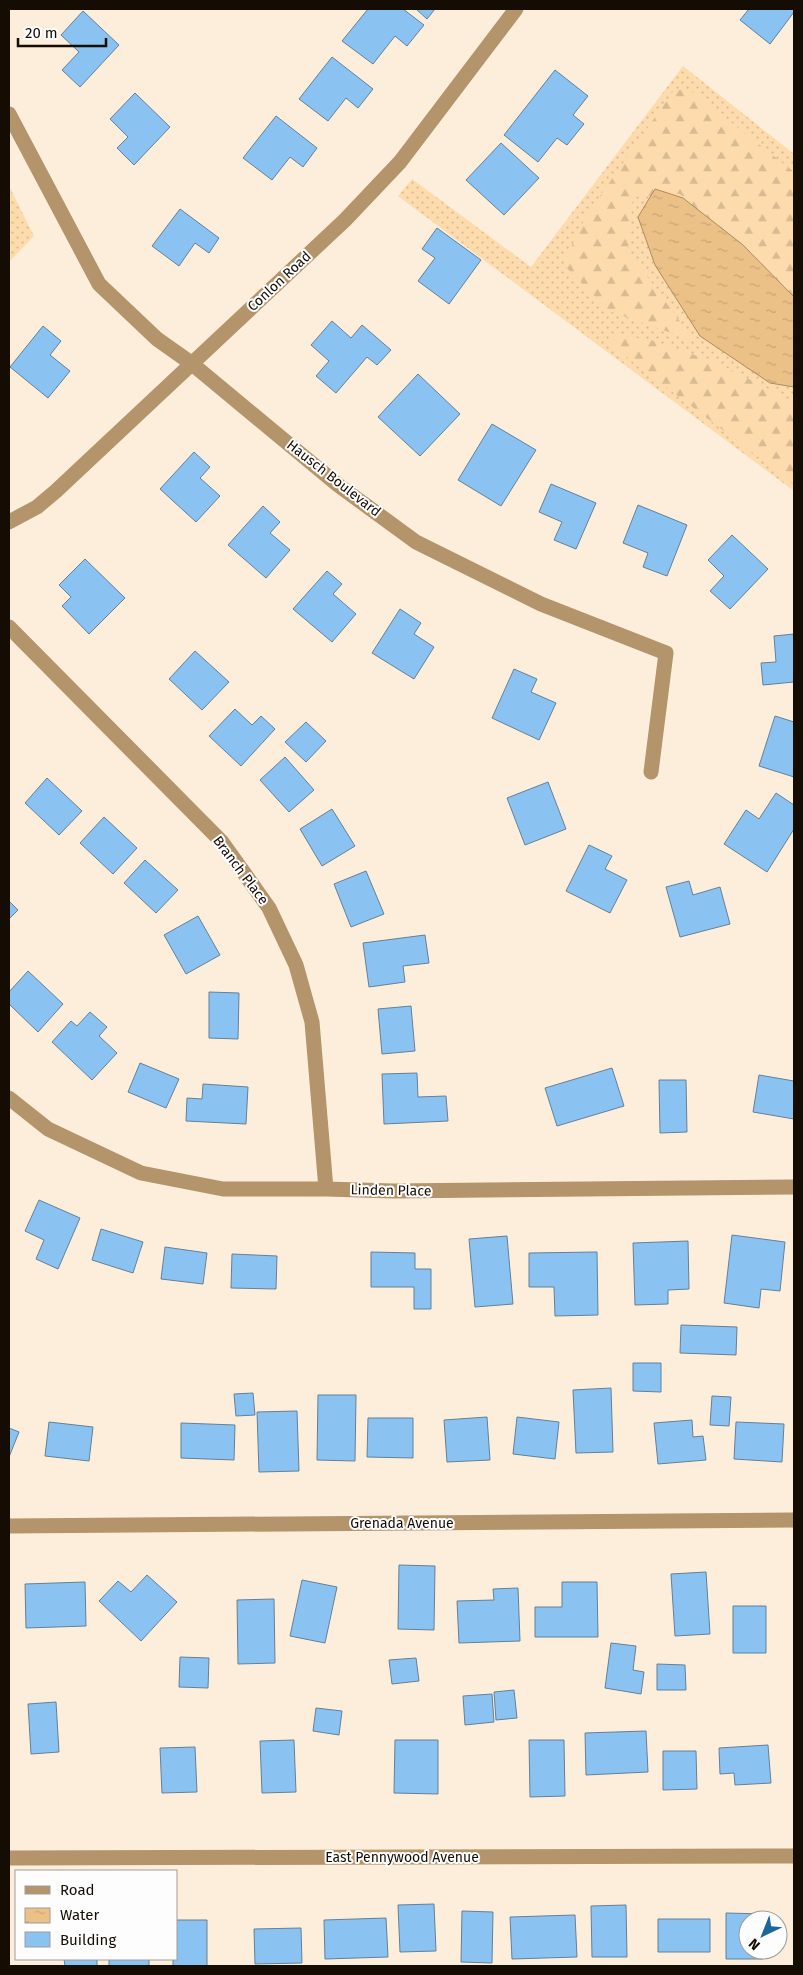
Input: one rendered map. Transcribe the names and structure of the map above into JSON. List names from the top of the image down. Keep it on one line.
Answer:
{"streets":{"street":["Conlon Road","Hausch Boulevard","Branch Place","Linden Place","Grenada Avenue","East Pennywood Avenue"]},"crossings":[["Conlon Road","Hausch Boulevard"],["Branch Place","Linden Place"]],"legend":["Road","Water","Building"],"scale_bar":"20 m","north":"bottom left"}
